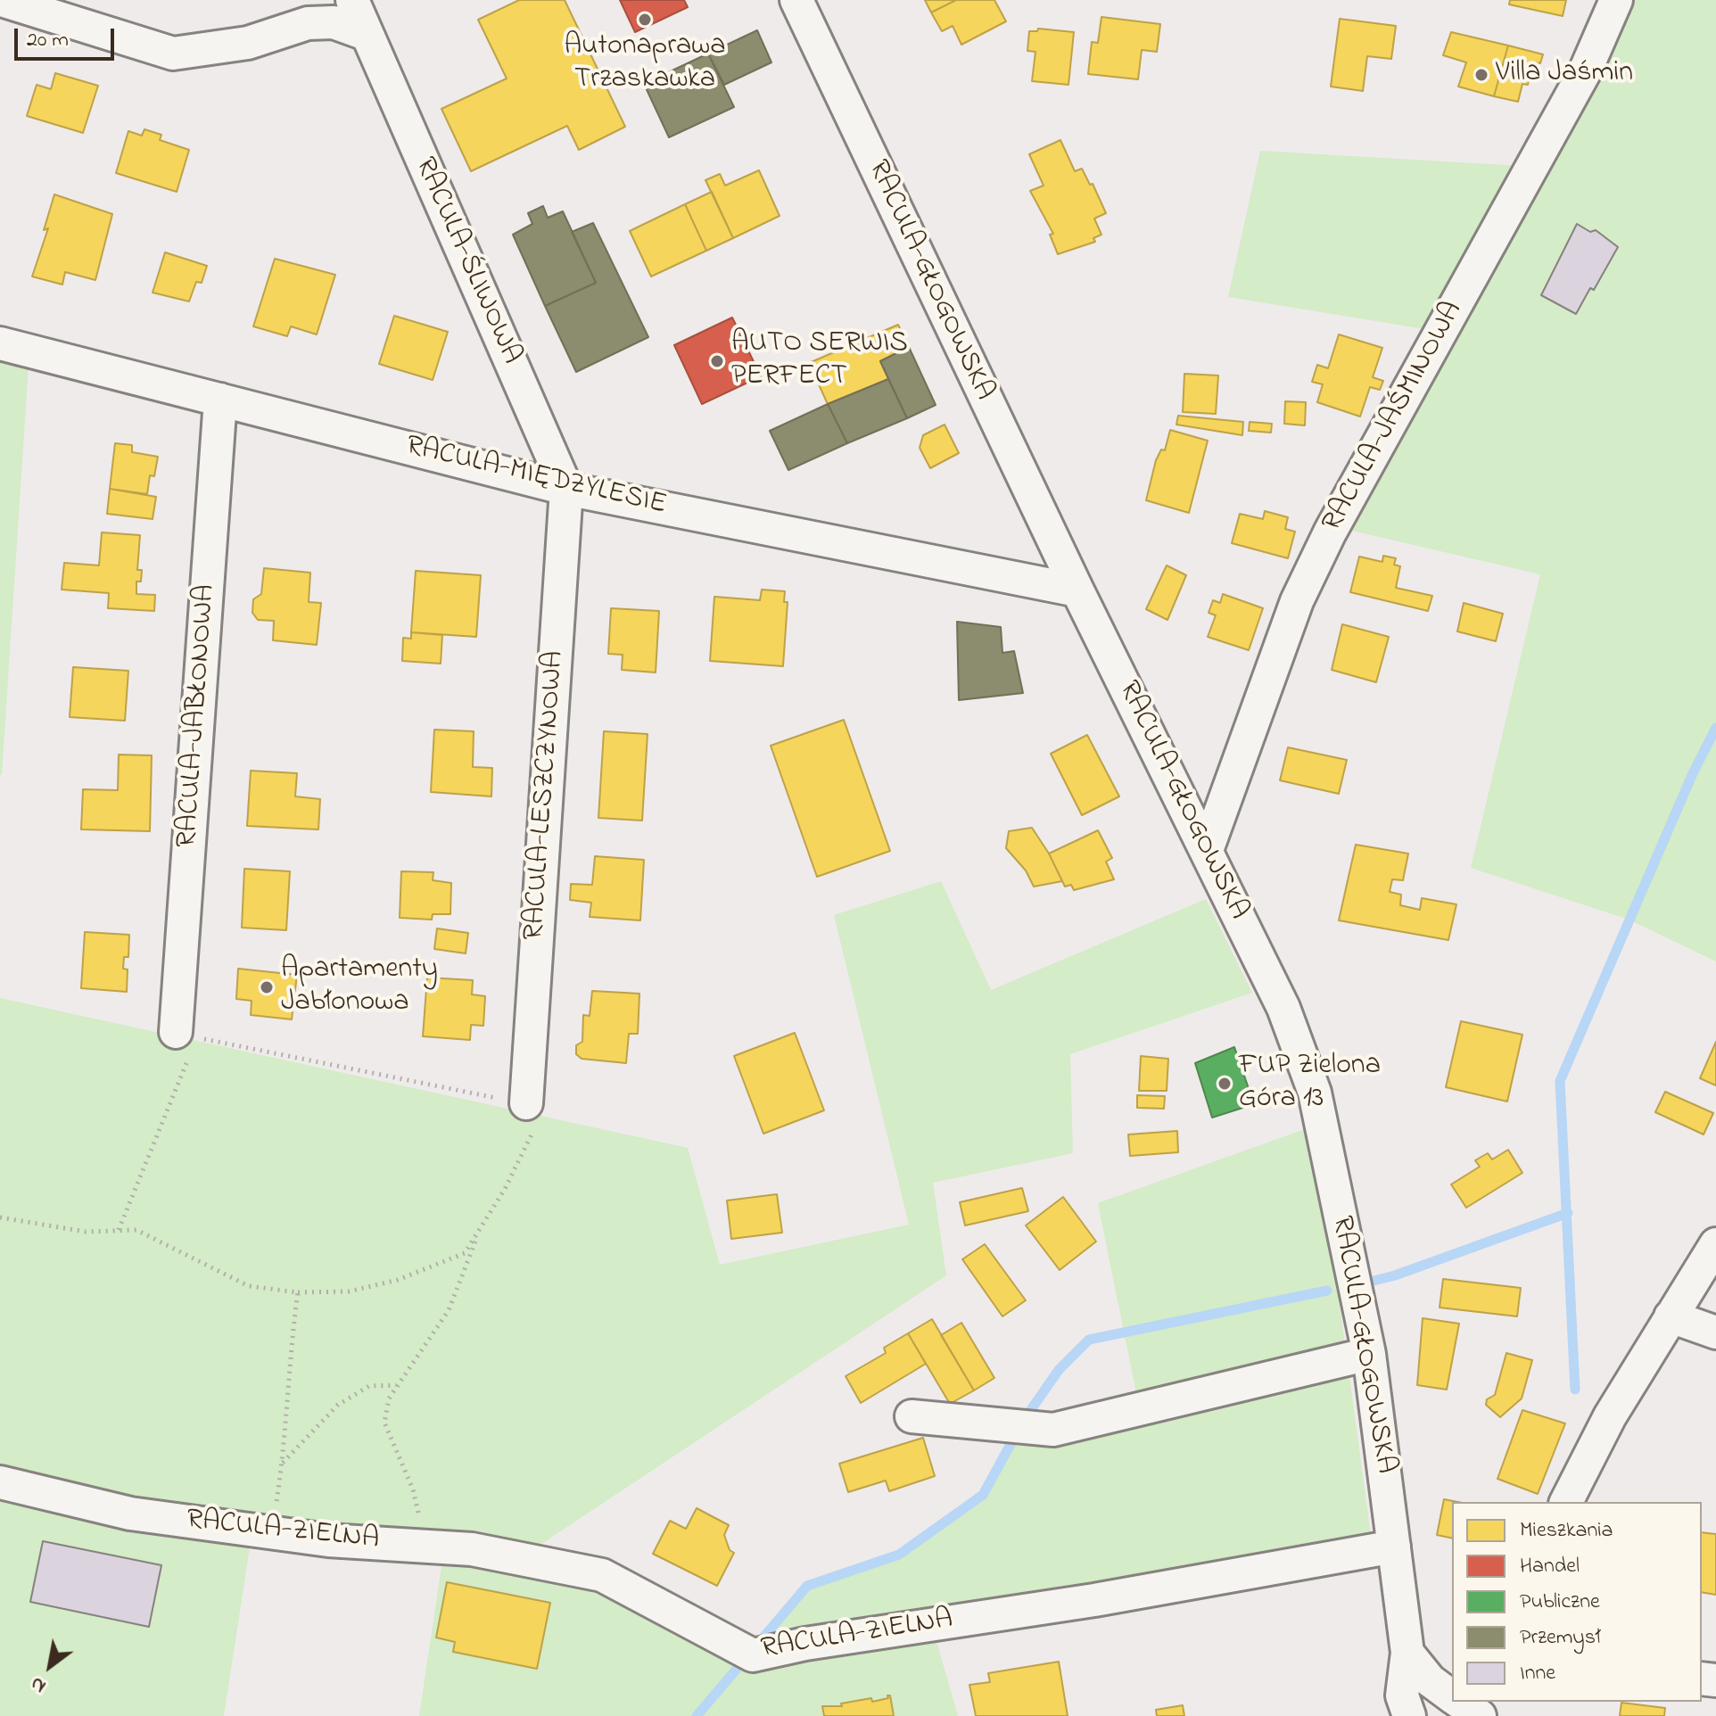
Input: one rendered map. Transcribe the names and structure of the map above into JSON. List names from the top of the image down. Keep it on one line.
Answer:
{"streets":{"street":["RACULA-ŚLIWOWA","RACULA-GŁOGOWSKA","RACULA-JAŚMINOWA","RACULA-MIĘDZYLESIE","RACULA-JABŁONOWA","RACULA-LESZCZYNOWA","RACULA-ZIELNA"]},"crossings":[["RACULA-ŚLIWOWA","RACULA-MIĘDZYLESIE"],["RACULA-ŚLIWOWA","RACULA-LESZCZYNOWA"],["RACULA-GŁOGOWSKA","RACULA-JAŚMINOWA"],["RACULA-GŁOGOWSKA","RACULA-MIĘDZYLESIE"],["RACULA-GŁOGOWSKA","RACULA-ZIELNA"],["RACULA-MIĘDZYLESIE","RACULA-JABŁONOWA"],["RACULA-MIĘDZYLESIE","RACULA-LESZCZYNOWA"]],"places":["Autonaprawa Trzaskawka","Villa Jaśmin","AUTO SERWIS PERFECT","Apartamenty Jabłonowa","FUP Zielona Góra 13"],"legend":["Mieszkania","Handel","Publiczne","Przemysł","Inne"],"scale_bar":"20 m","north":"bottom left"}
